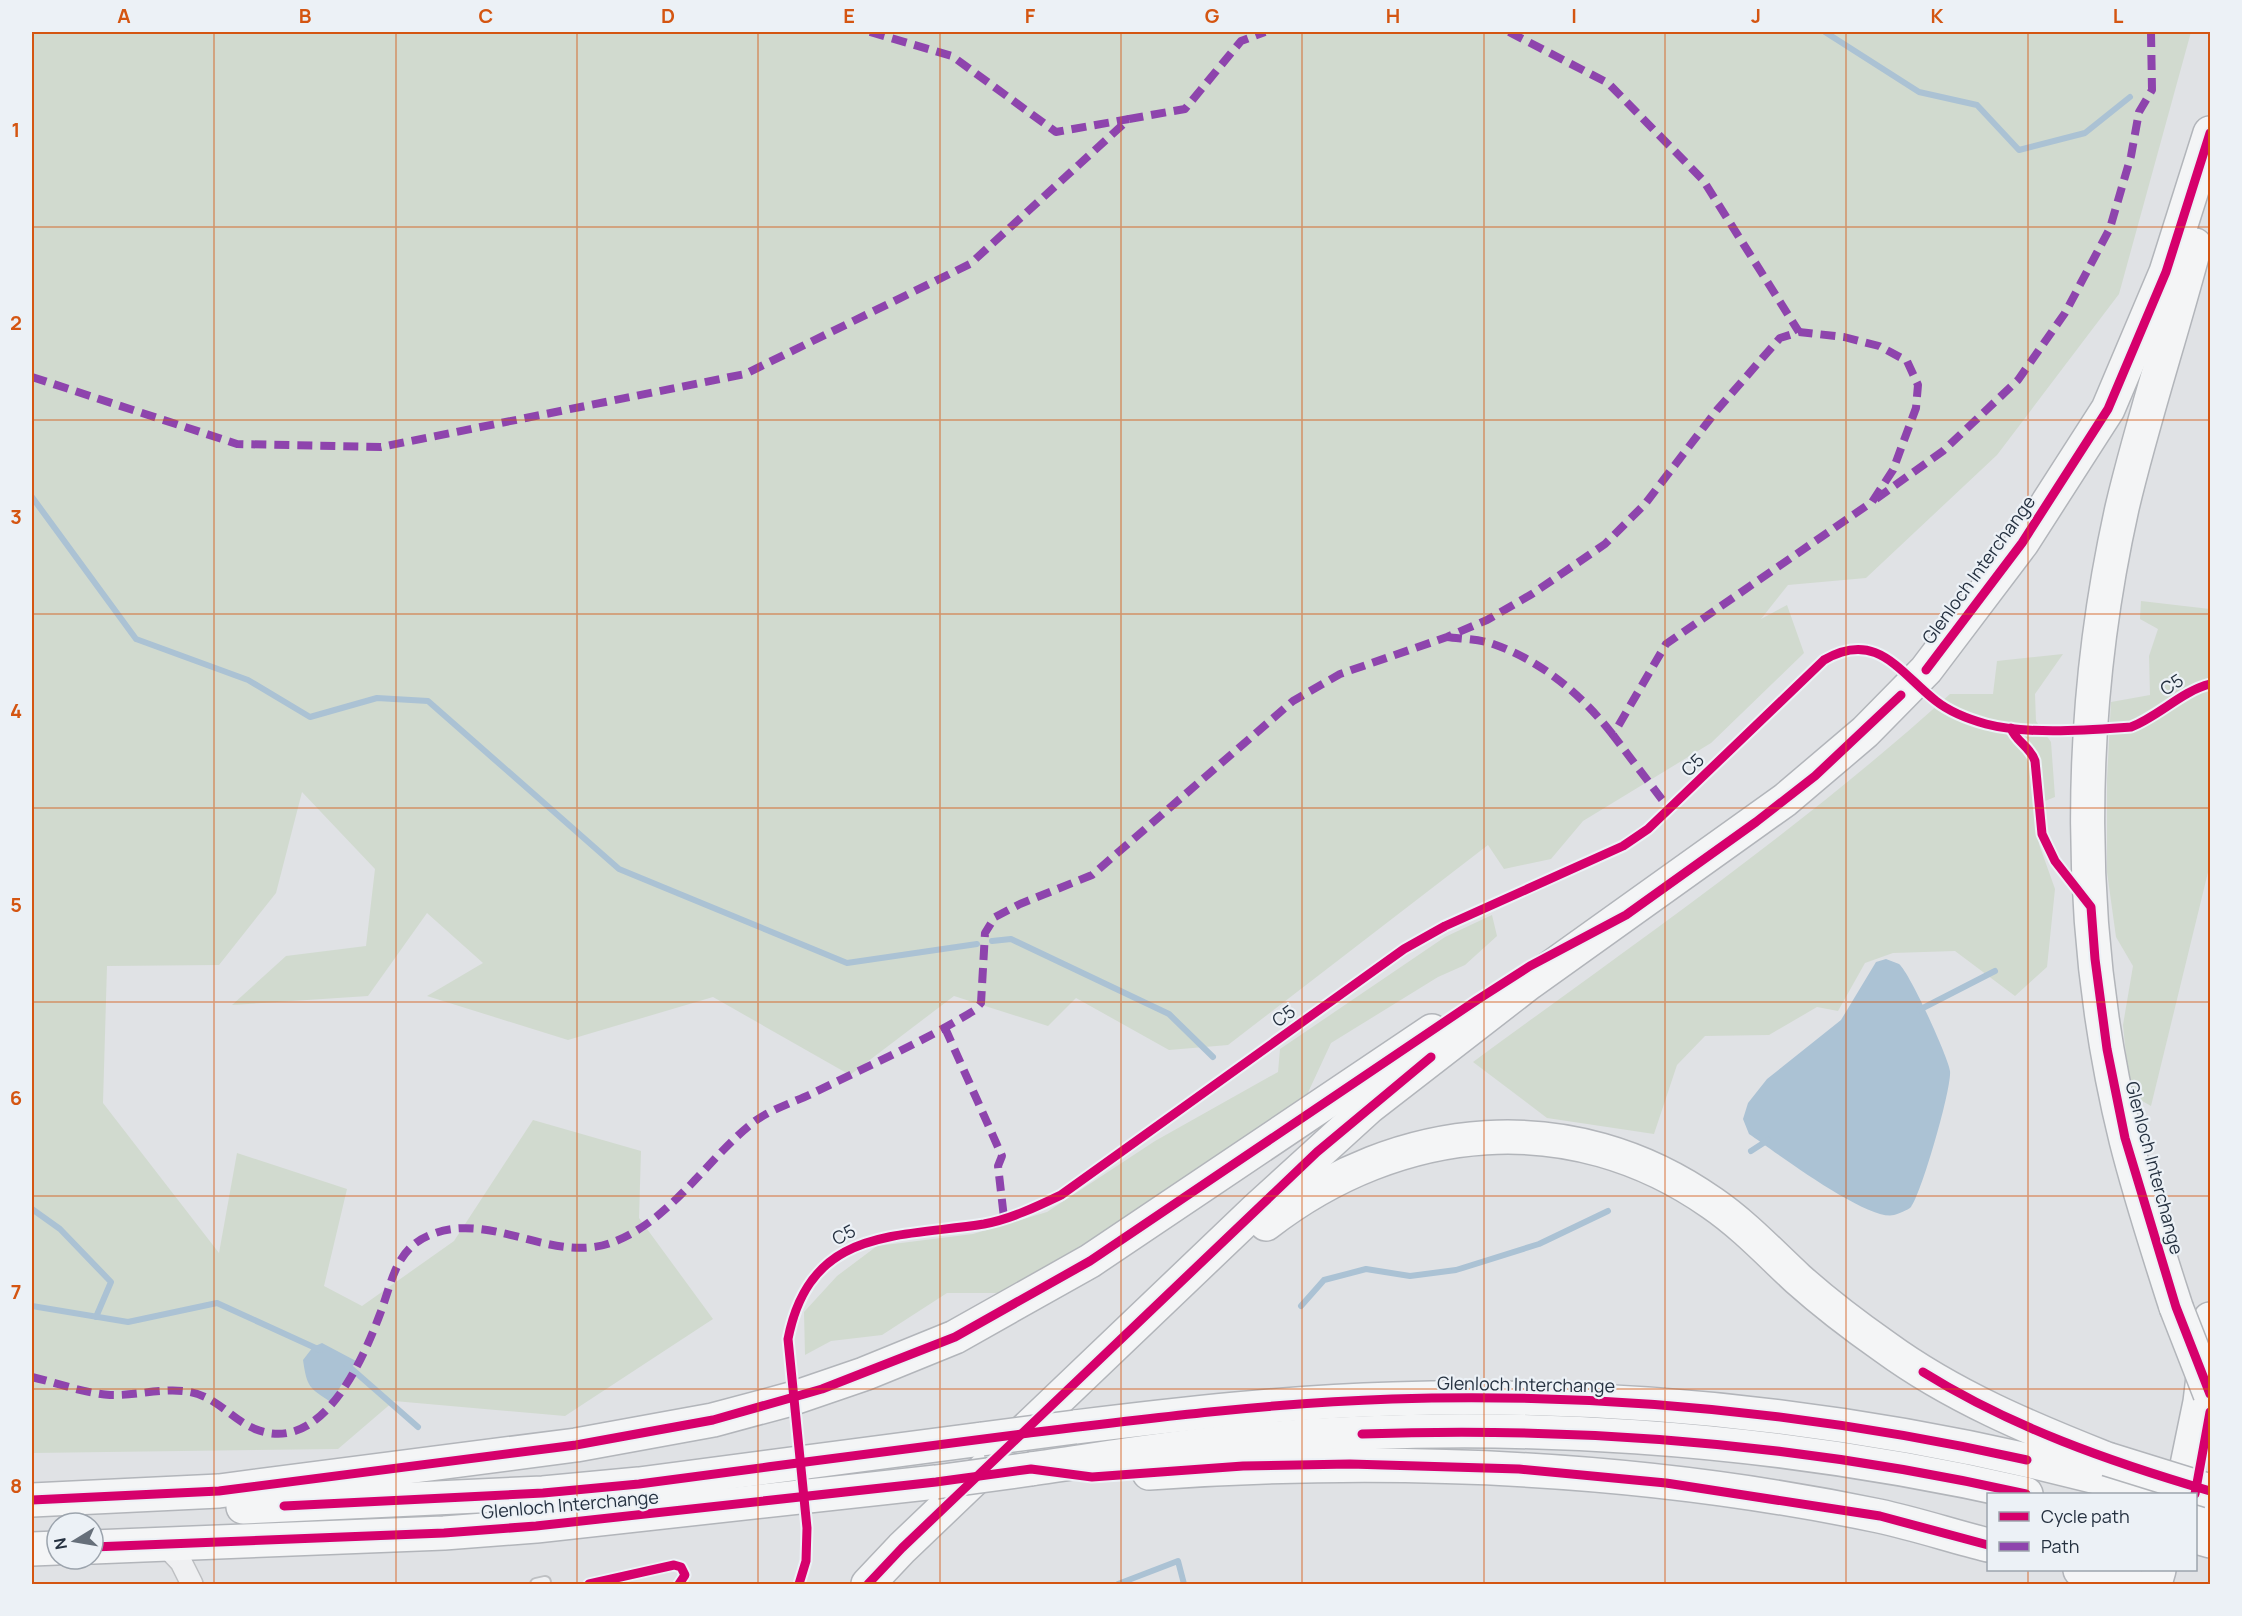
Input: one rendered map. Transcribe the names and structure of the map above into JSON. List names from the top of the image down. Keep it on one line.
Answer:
{"streets":{"highway":["Glenloch Interchange"],"cycle path":["C5"]},"legend":["Cycle path","Path"],"north":"left","grid":{"columns":["A","B","C","D","E","F","G","H","I","J","K","L"],"rows":["1","2","3","4","5","6","7","8"]}}
